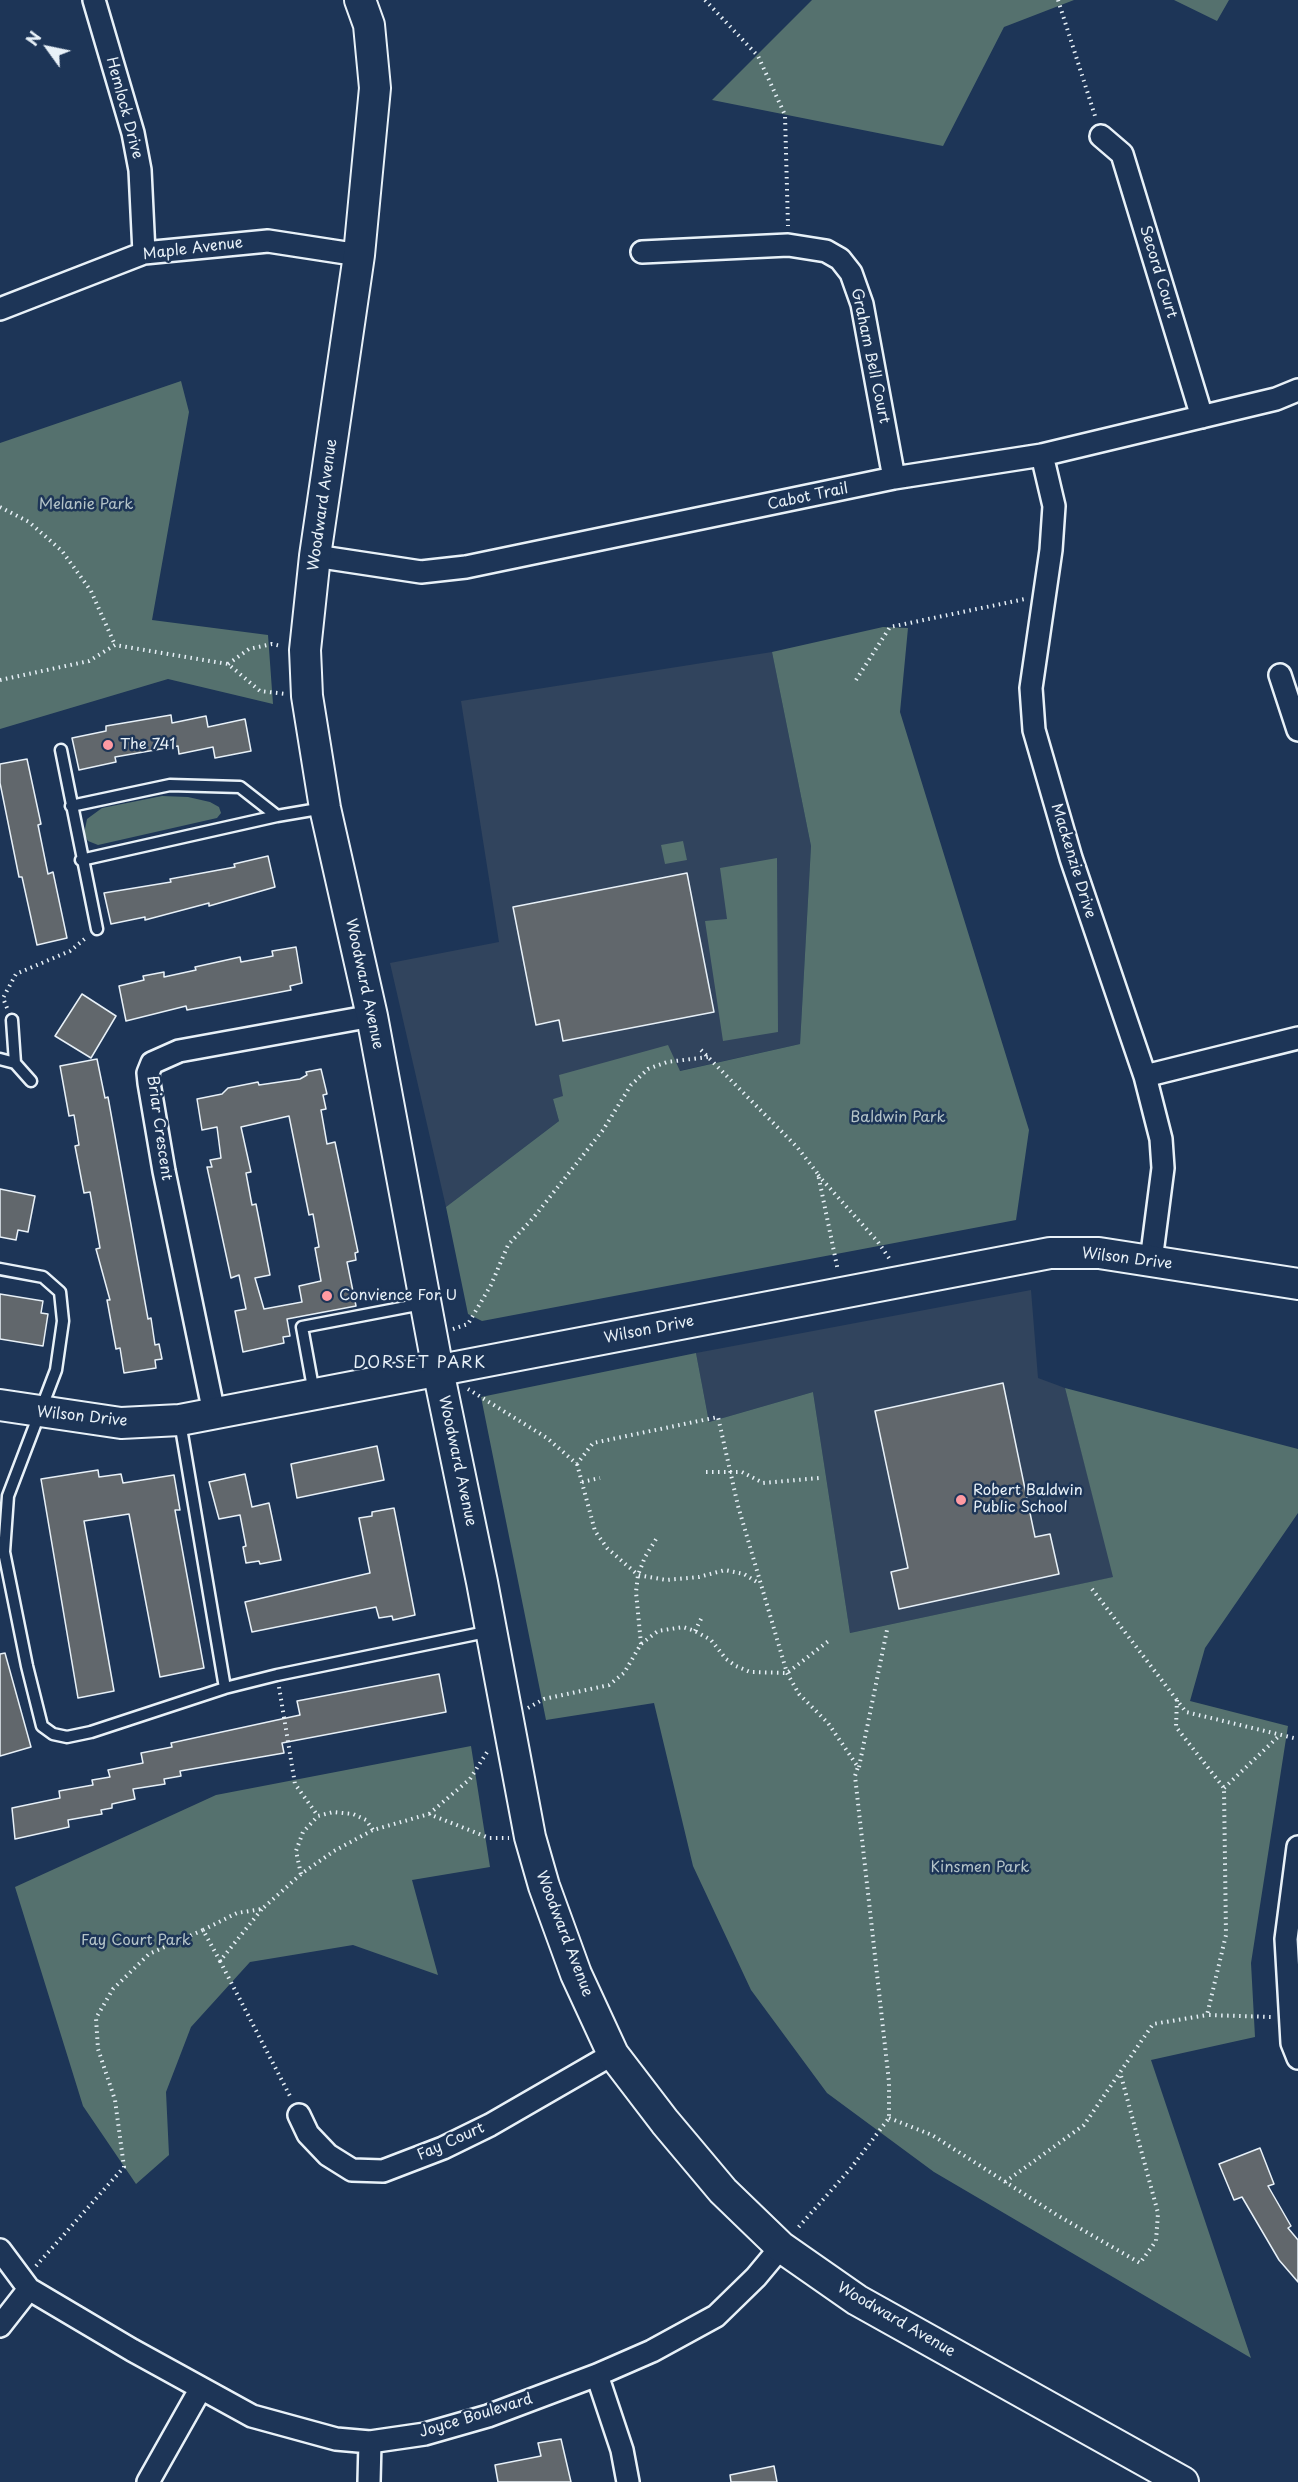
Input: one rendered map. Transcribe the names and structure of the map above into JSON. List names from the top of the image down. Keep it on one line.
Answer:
{"streets":{"street":["Hemlock Drive","Maple Avenue","Secord Court","Graham Bell Court","Cabot Trail","Woodward Avenue","Mackenzie Drive","Briar Crescent","Wilson Drive","Fay Court","Joyce Boulevard"]},"crossings":[["Hemlock Drive","Maple Avenue"],["Maple Avenue","Woodward Avenue"],["Secord Court","Cabot Trail"],["Graham Bell Court","Cabot Trail"],["Cabot Trail","Woodward Avenue"],["Cabot Trail","Mackenzie Drive"],["Woodward Avenue","Briar Crescent"],["Woodward Avenue","Wilson Drive"],["Woodward Avenue","Fay Court"],["Woodward Avenue","Joyce Boulevard"],["Mackenzie Drive","Wilson Drive"],["Briar Crescent","Wilson Drive"]],"districts":["DORSET PARK"],"parks":["Melanie Park","Baldwin Park","Kinsmen Park","Fay Court Park"],"places":["The 741","Convience For U","Robert Baldwin Public School"],"north":"top left"}
